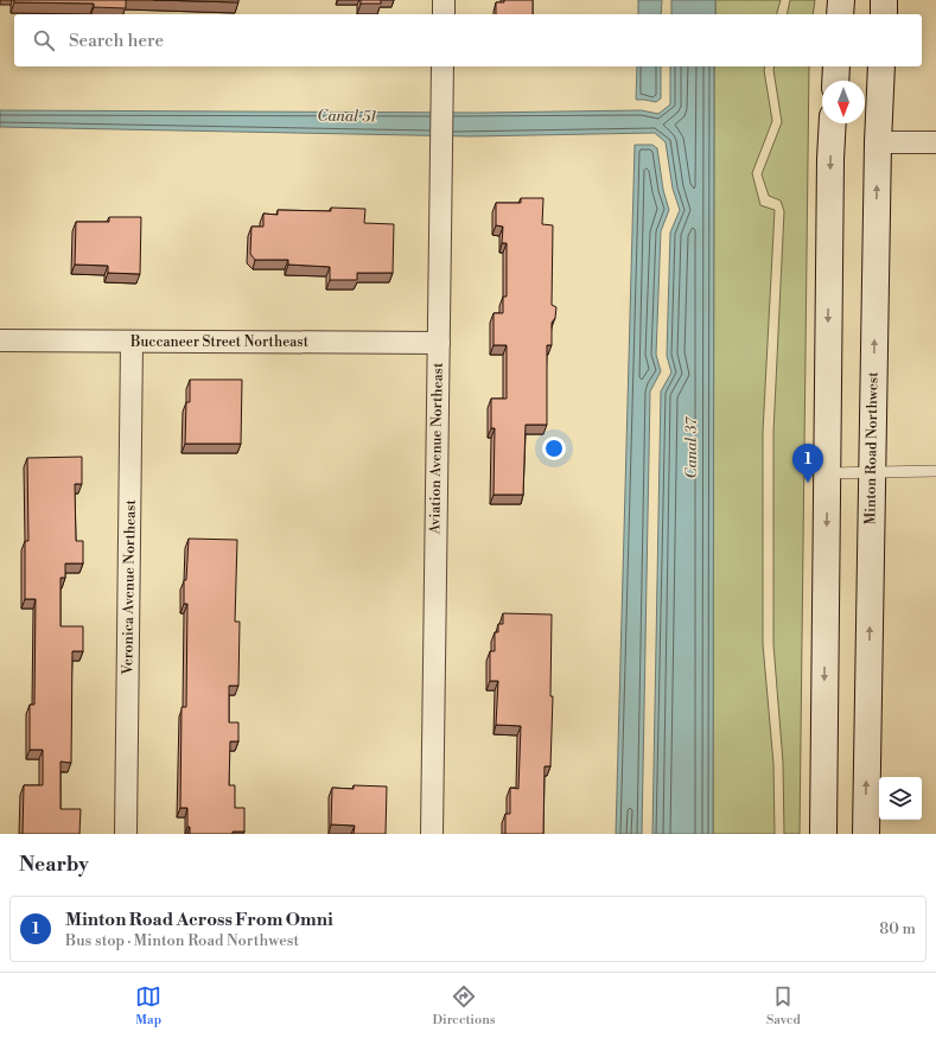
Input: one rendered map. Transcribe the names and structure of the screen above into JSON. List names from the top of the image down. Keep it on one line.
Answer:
{"streets":{"main road":["Minton Road Northwest"],"street":["Buccaneer Street Northeast","Aviation Avenue Northeast","Veronica Avenue Northeast"]},"crossings":[["Buccaneer Street Northeast","Aviation Avenue Northeast"],["Buccaneer Street Northeast","Veronica Avenue Northeast"]],"water":["Canal 51","Canal 37"],"north":"bottom","page":{"search":"Search here","pins":"1","heading":"Nearby","list":[{"mark":"1","name":"Minton Road Across From Omni","note":"Bus stop · Minton Road Northwest","value":"80 m"}],"nav":["Map","Directions","Saved"]}}
